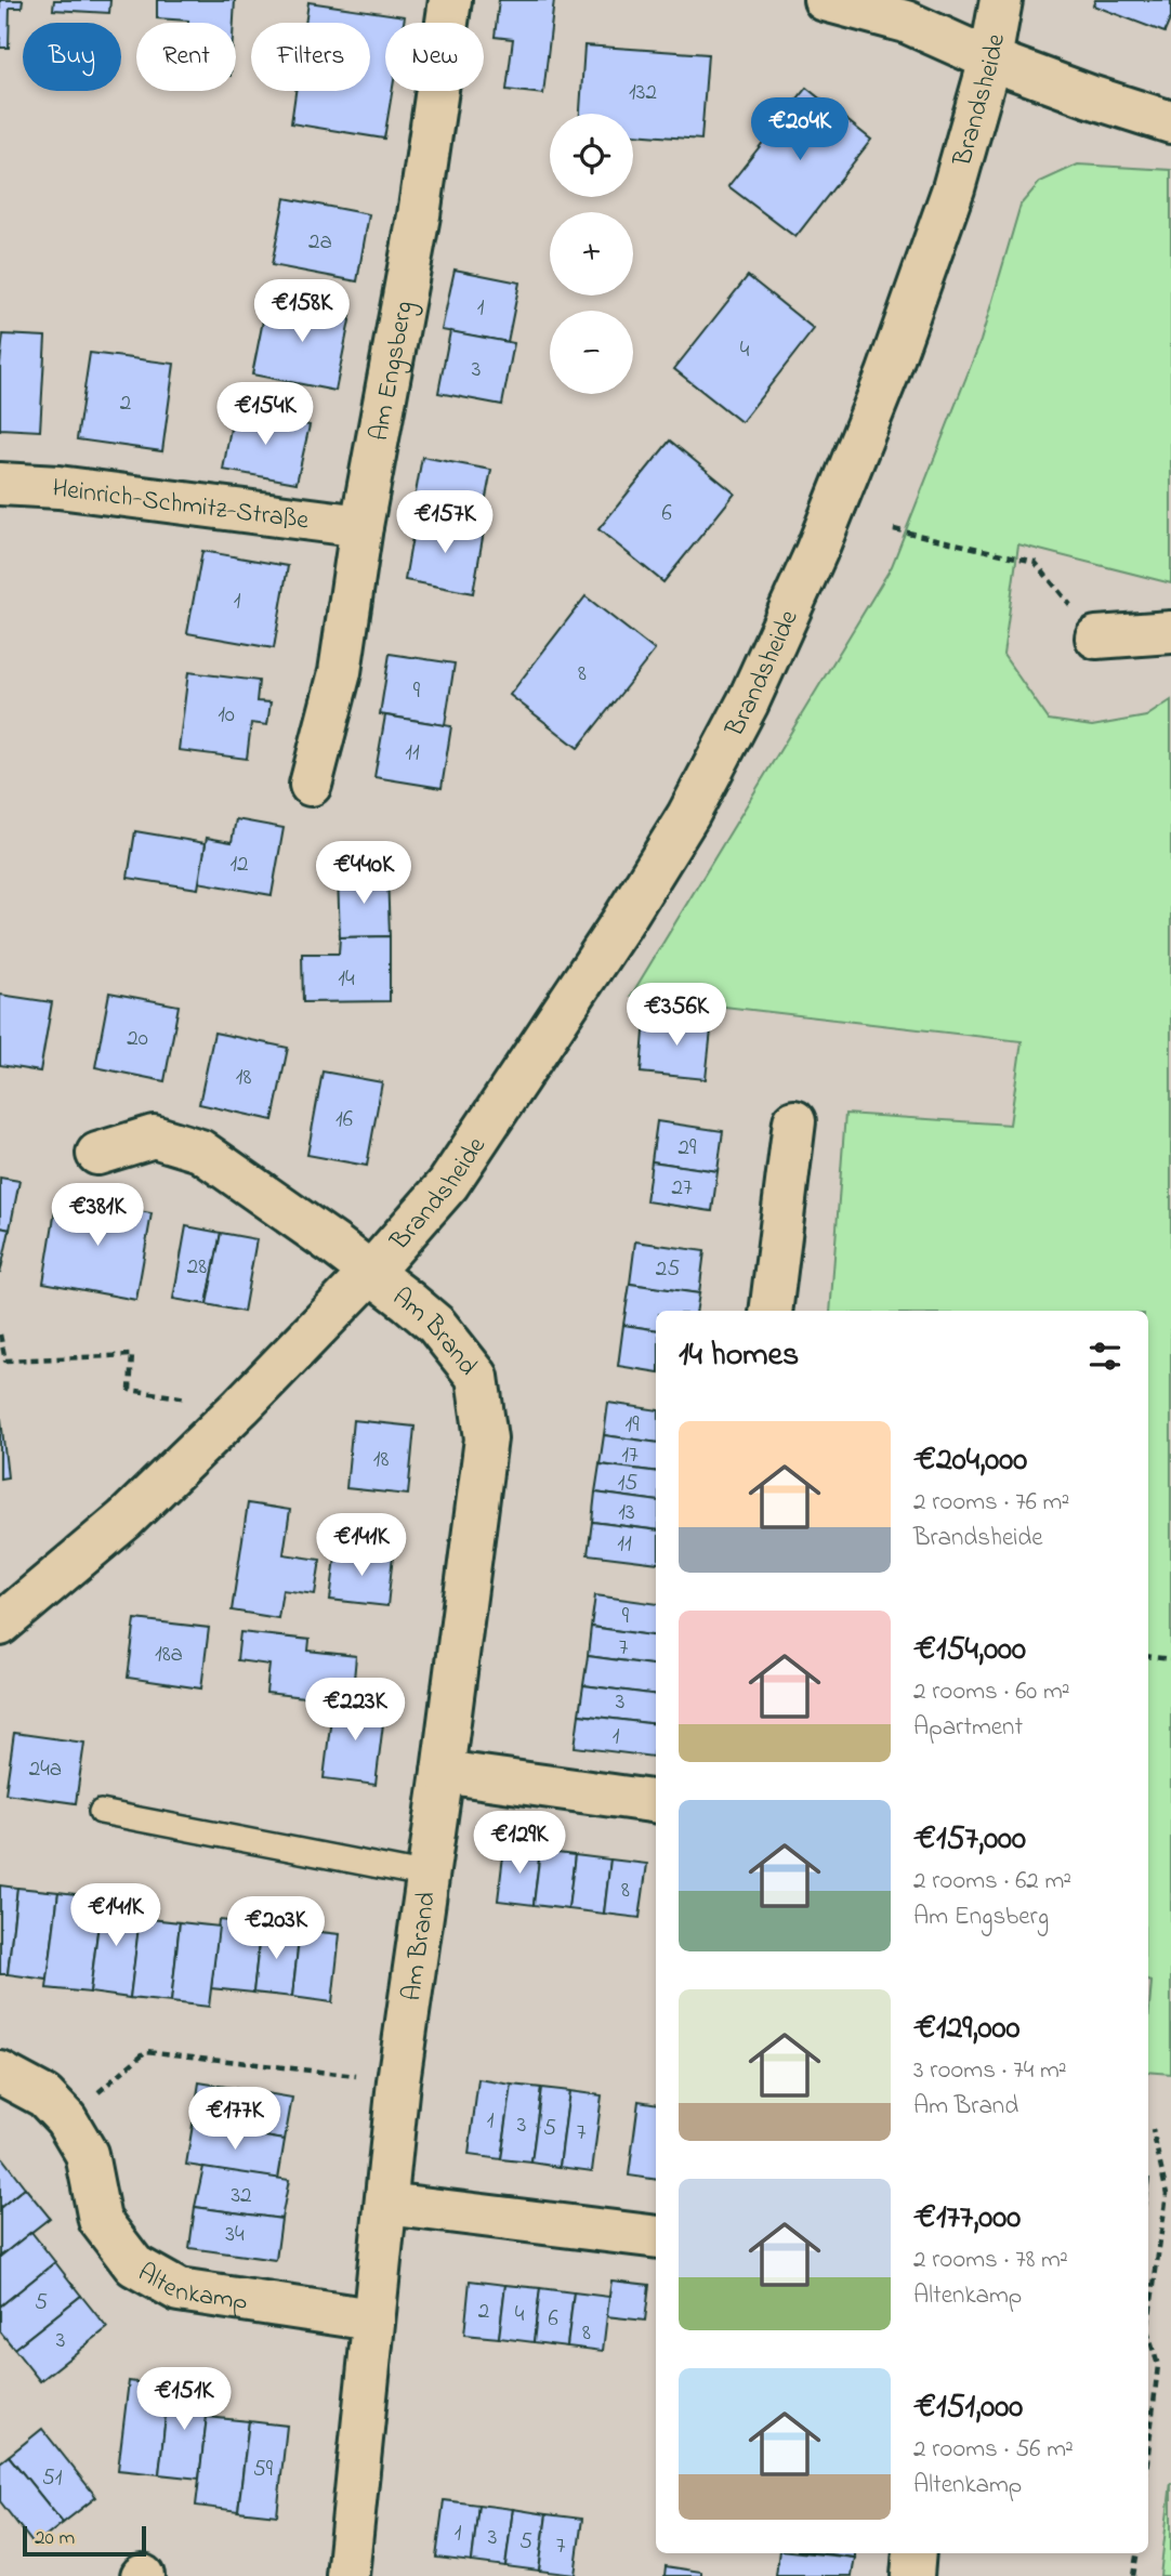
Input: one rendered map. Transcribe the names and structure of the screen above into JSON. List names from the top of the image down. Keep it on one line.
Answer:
{"streets":{"street":["Brandsheide","Am Engsberg","Heinrich-Schmitz-Straße","Am Brand","Altenkamp"]},"crossings":[["Brandsheide","Am Brand"],["Am Engsberg","Heinrich-Schmitz-Straße"],["Am Brand","Altenkamp"]],"house_numbers":["132","2a","1","4","3","2","6","1","8","9","10","11","12","14","20","18","16","29","27","28","25","19","17","18","15","13","11","9","7","18a","3","1","24a","8","1","3","5","7","32","34","5","2","4","6","8","3","59","51","1","3","5","7"],"scale_bar":"20 m","page":{"chip":["Buy","Rent","Filters","New"],"price":["€204K","€158K","€154K","€157K","€440K","€356K","€381K","€141K","€223K","€129K","€141K","€203K","€177K","€151K"],"map_buttons":["+","−"],"heading":"14 homes","list":[{"name":"€204,000","note":"2 rooms · 76 m² · Brandsheide"},{"name":"€154,000","note":"2 rooms · 60 m² · Apartment"},{"name":"€157,000","note":"2 rooms · 62 m² · Am Engsberg"},{"name":"€129,000","note":"3 rooms · 74 m² · Am Brand"},{"name":"€177,000","note":"2 rooms · 78 m² · Altenkamp"},{"name":"€151,000","note":"2 rooms · 56 m² · Altenkamp"}],"scale":"20 m"}}
